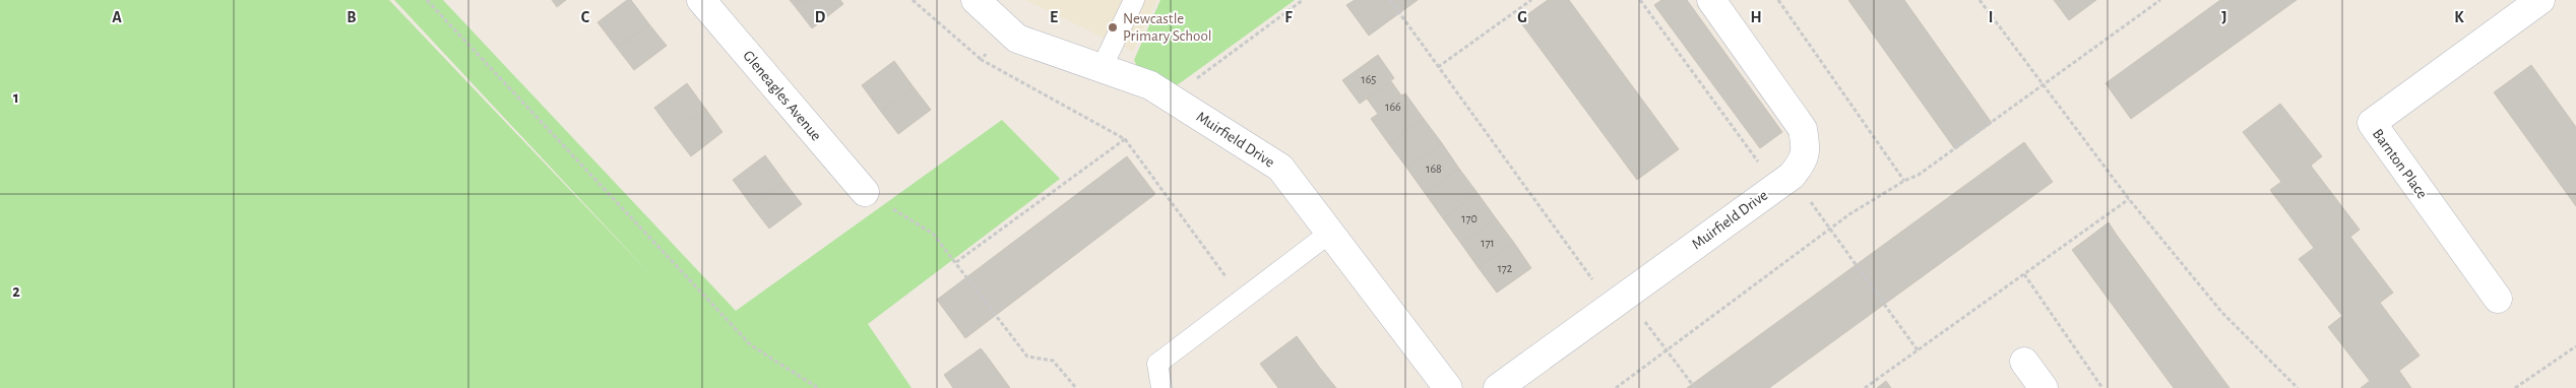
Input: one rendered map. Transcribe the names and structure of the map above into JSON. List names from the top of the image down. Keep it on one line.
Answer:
{"streets":{"street":["Gleneagles Avenue","Muirfield Drive","Barnton Place"]},"places":["Newcastle Primary School"],"house_numbers":["165","166","168","170","171","172"],"grid":{"columns":["A","B","C","D","E","F","G","H","I","J","K"],"rows":["1","2"]}}
